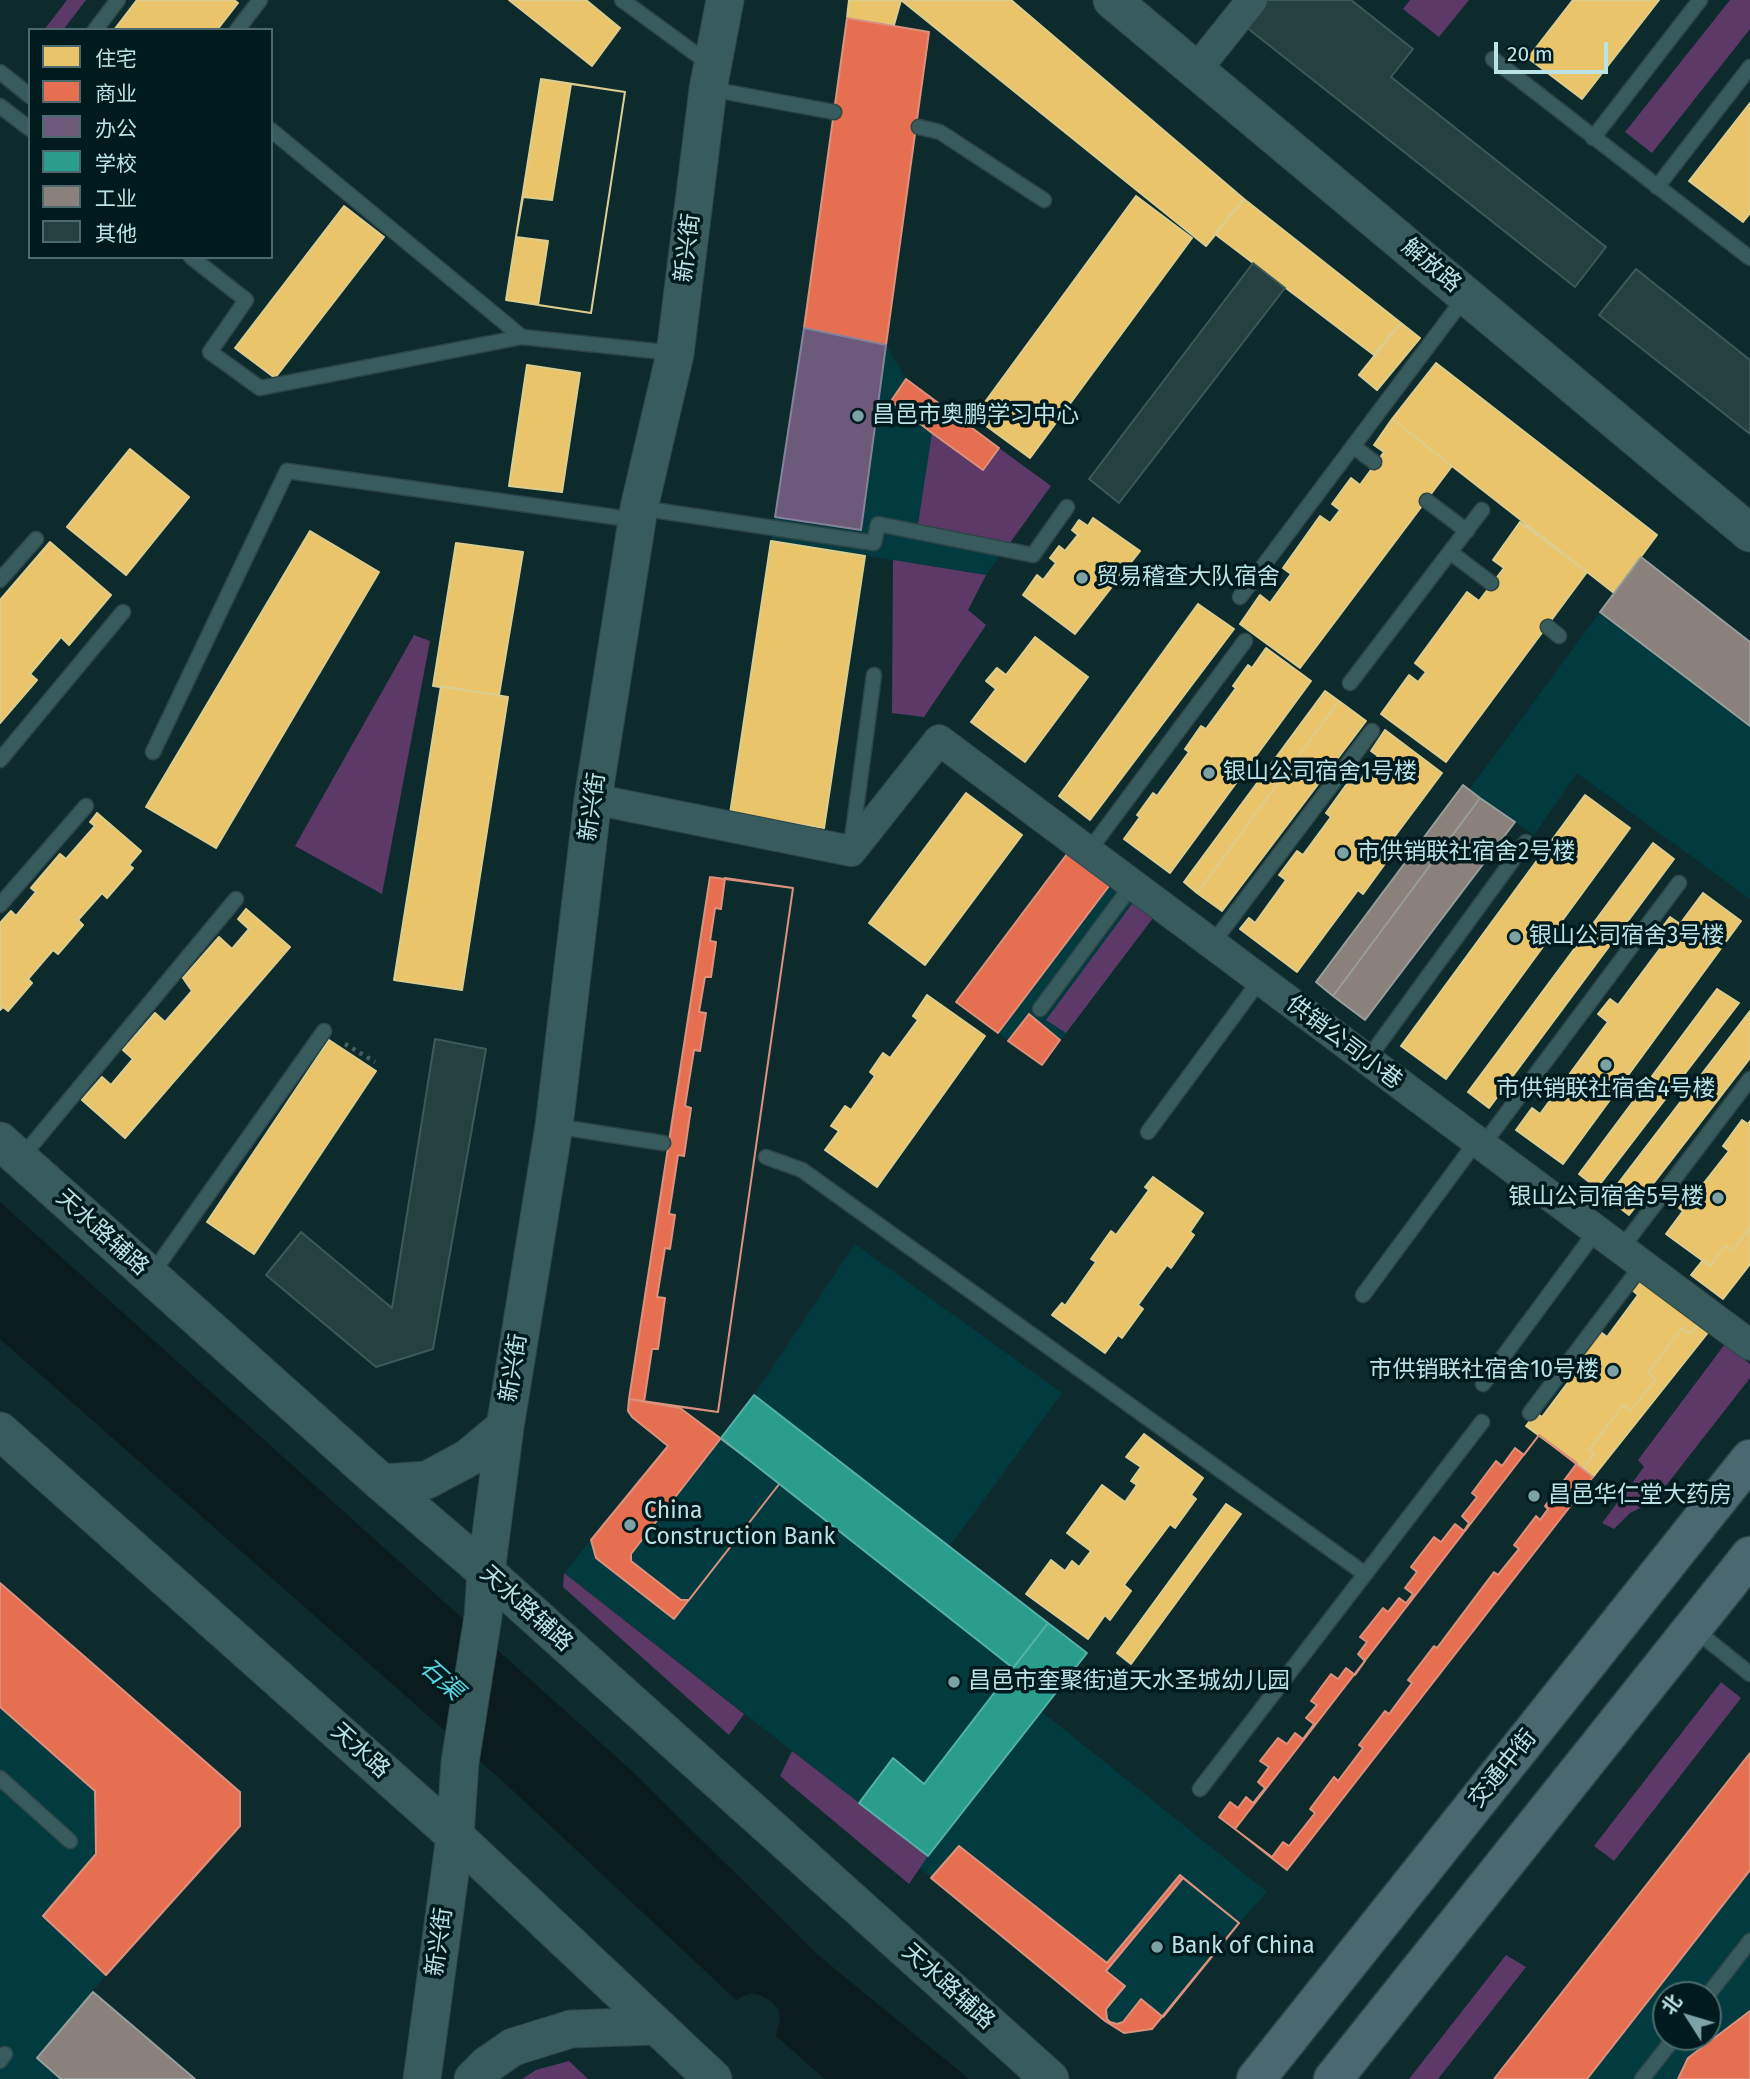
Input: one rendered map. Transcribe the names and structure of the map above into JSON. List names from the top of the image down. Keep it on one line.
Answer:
{"streets":{"main road":["交通中街"],"street":["新兴街","解放路","供销公司小巷","天水路辅路","天水路"]},"crossings":[["新兴街","天水路辅路"],["新兴街","天水路"]],"water":["石渠"],"places":["昌邑市奥鹏学习中心","贸易稽查大队宿舍","银山公司宿舍1号楼","市供销联社宿舍2号楼","银山公司宿舍3号楼","市供销联社宿舍4号楼","银山公司宿舍5号楼","市供销联社宿舍10号楼","昌邑华仁堂大药房","China Construction Bank","昌邑市奎聚街道天水圣城幼儿园","Bank of China"],"legend":["住宅","商业","办公","学校","工业","其他"],"scale_bar":"20 m","north":"top left"}
